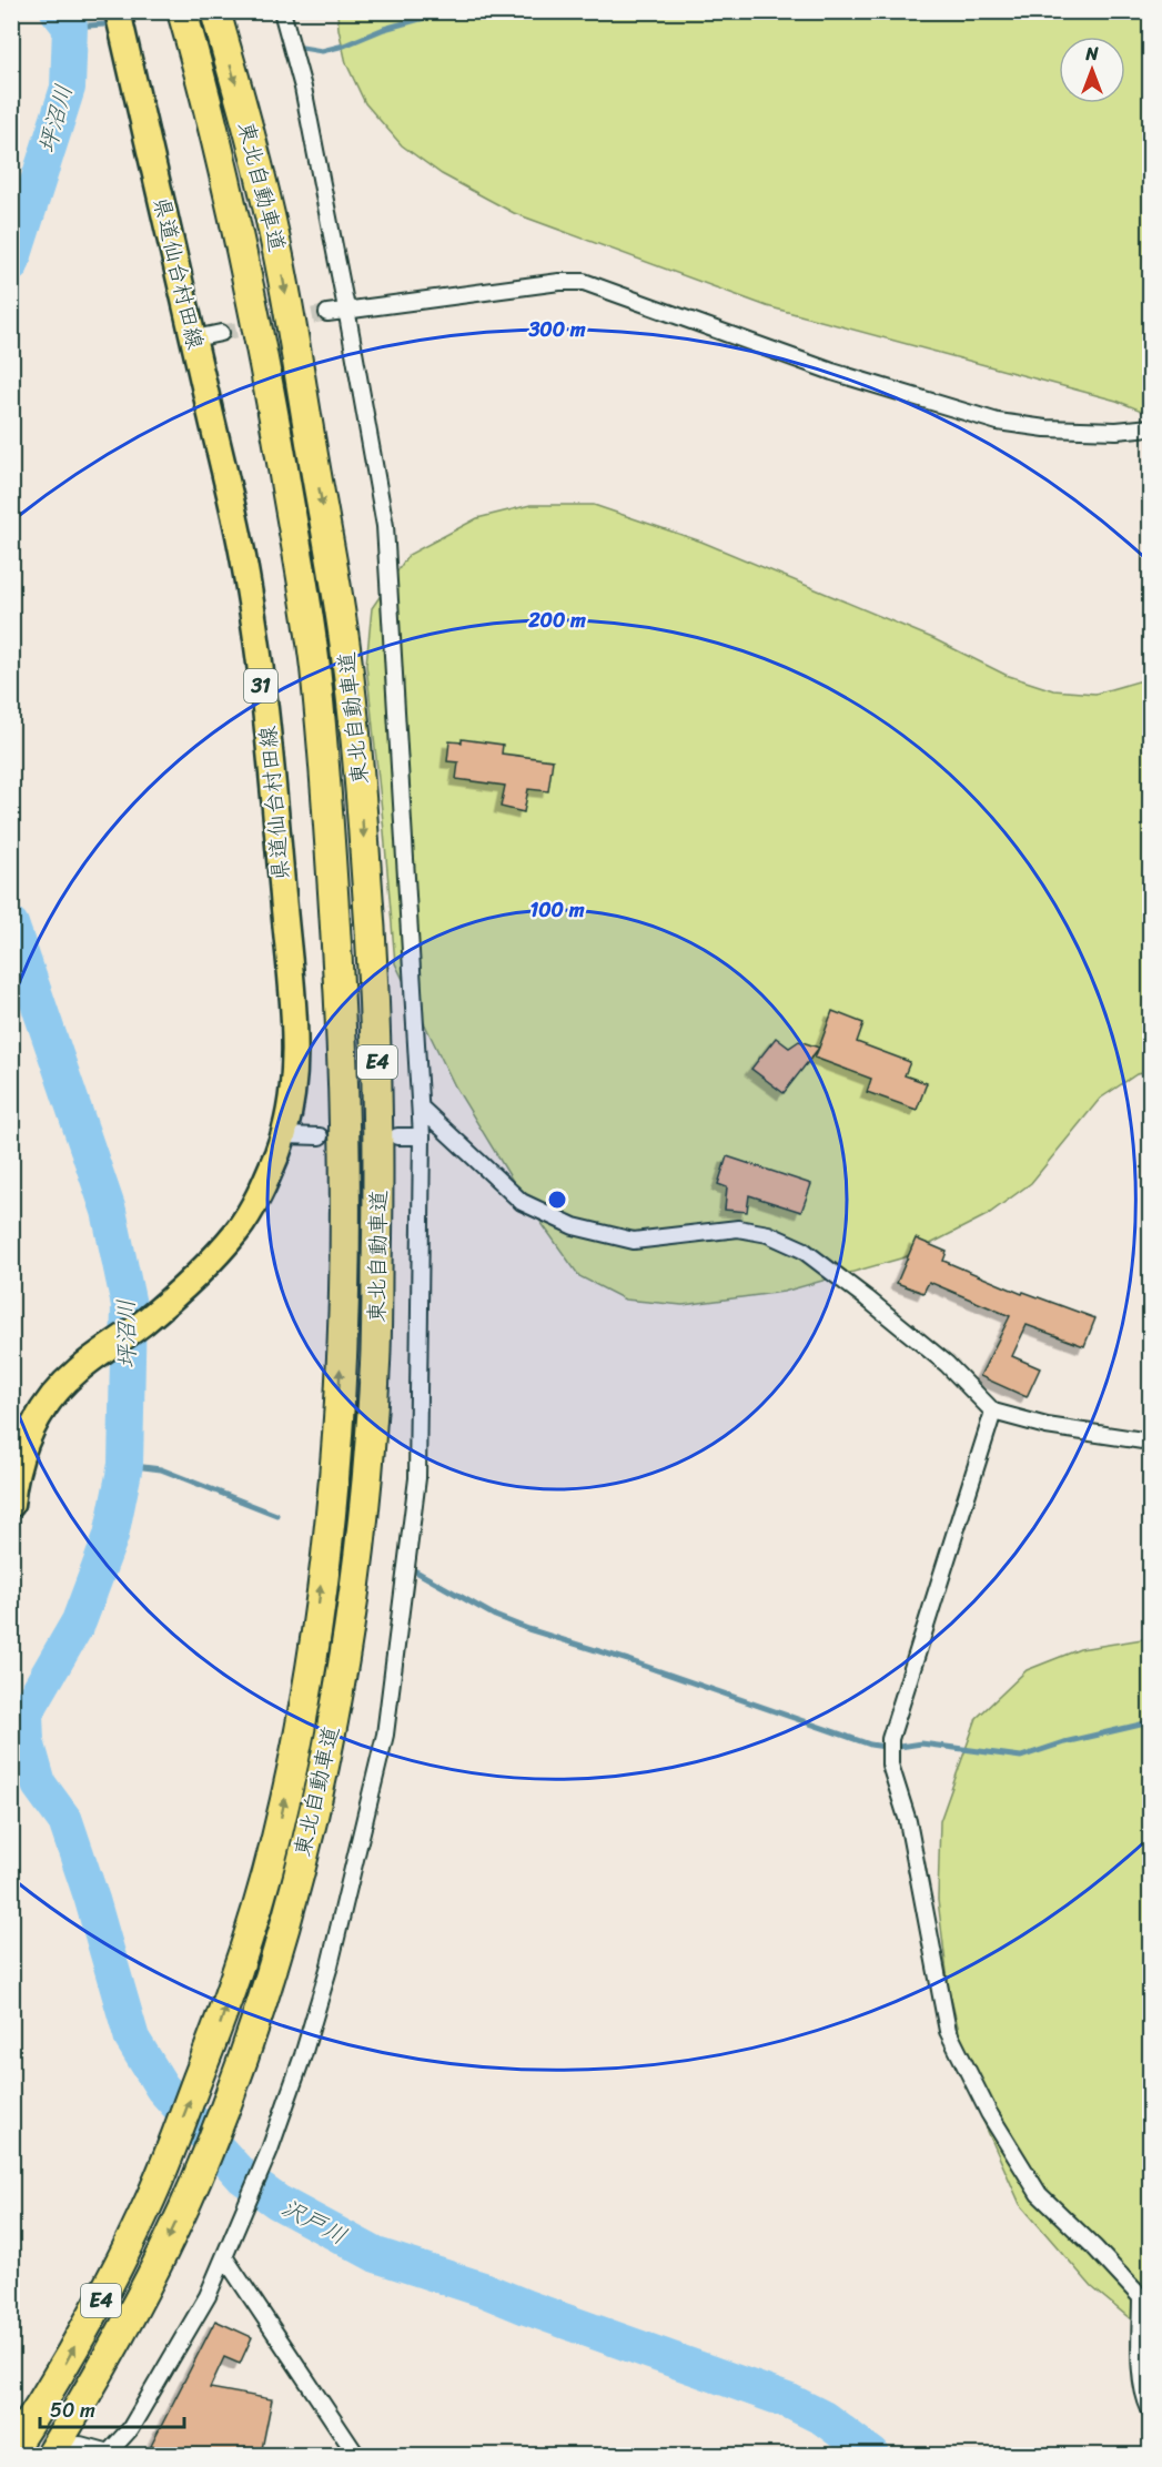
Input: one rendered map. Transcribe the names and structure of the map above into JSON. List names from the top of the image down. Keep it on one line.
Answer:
{"streets":{"highway":["東北自動車道","E4"],"main road":["県道仙台村田線","31"]},"water":["坪沼川","沢戸川"],"scale_bar":"50 m","north":"top","rings":["300 m","200 m","100 m"]}
